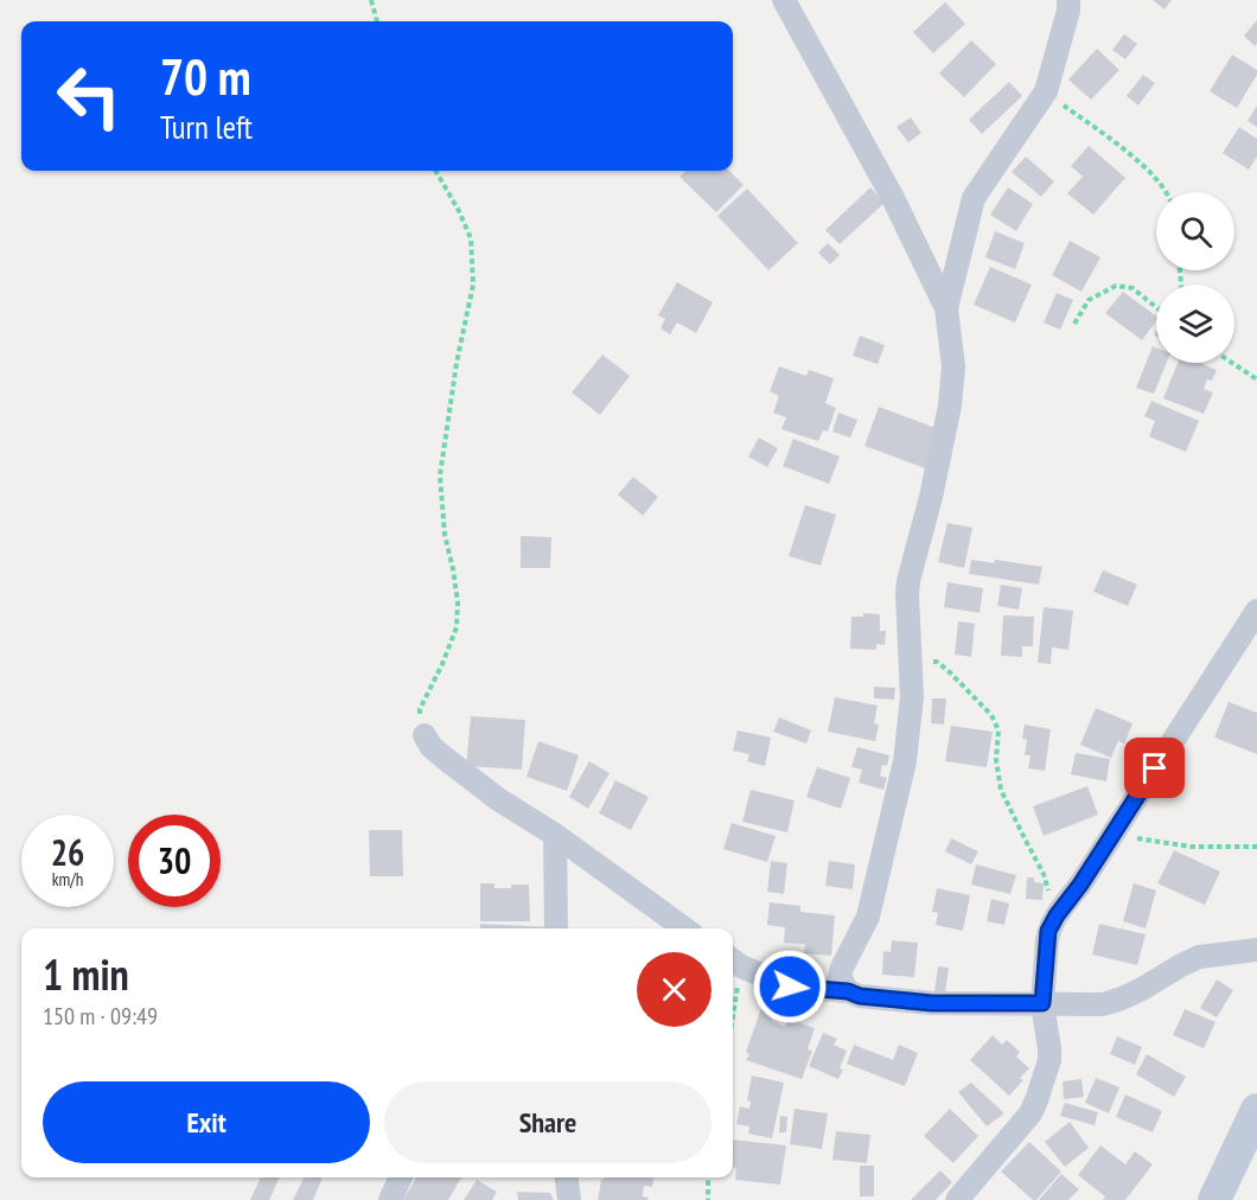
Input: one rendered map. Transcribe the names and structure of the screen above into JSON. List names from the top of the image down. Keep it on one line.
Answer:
{"page":{"turn":["70 m","Turn left"],"speed":"26 km/h","limit":"30","heading":["1 min","150 m · 09:49"],"buttons":["Exit","Share"]}}
